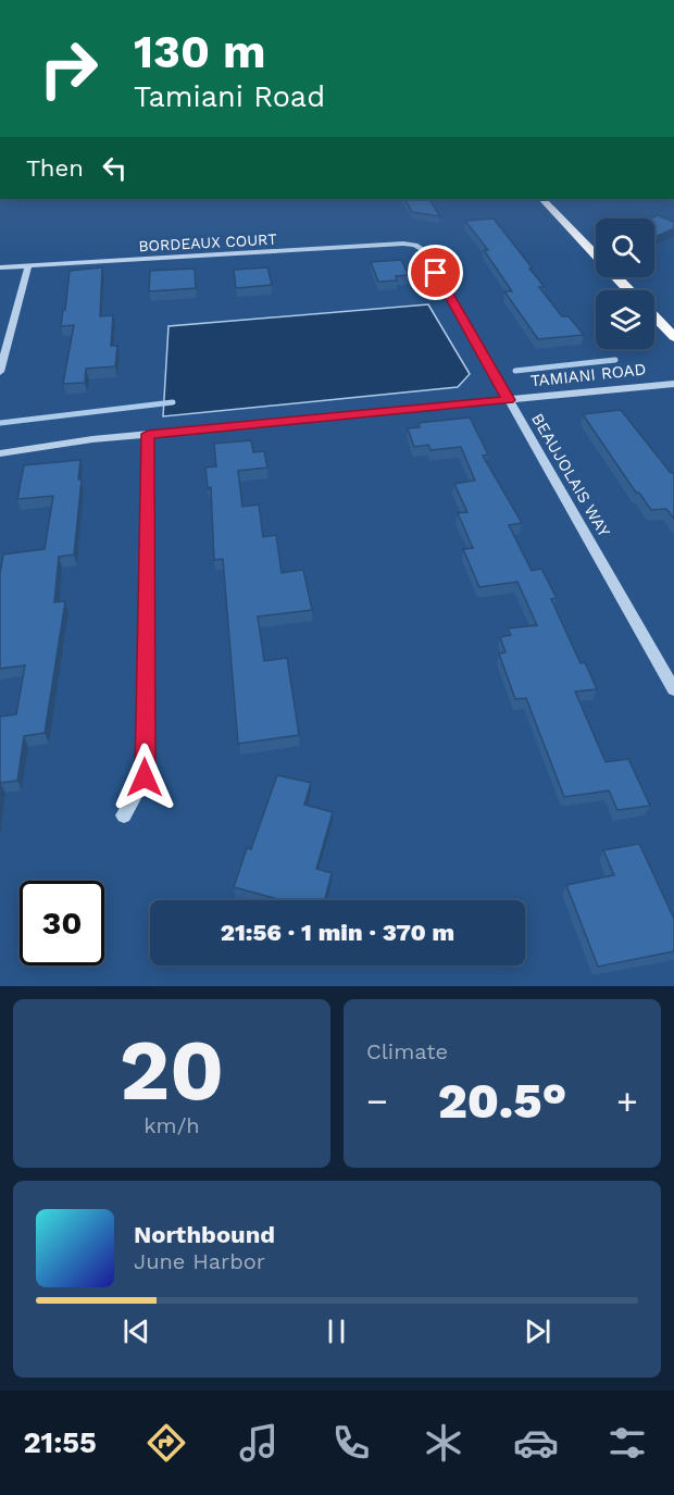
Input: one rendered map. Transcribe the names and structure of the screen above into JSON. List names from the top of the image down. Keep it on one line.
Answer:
{"streets":{"street":["BORDEAUX COURT","TAMIANI ROAD","BEAUJOLAIS WAY"]},"crossings":[["BORDEAUX COURT","BEAUJOLAIS WAY"],["TAMIANI ROAD","BEAUJOLAIS WAY"]],"page":{"turn":["130 m","Tamiani Road"],"then":"Then","limit":"30","trip":"21:56 · 1 min · 370 m","tile":[["20","km/h"],"Climate"],"heat":["−","20.5°","+"],"song":["Northbound","June Harbor"],"tabs":"21:55"}}
